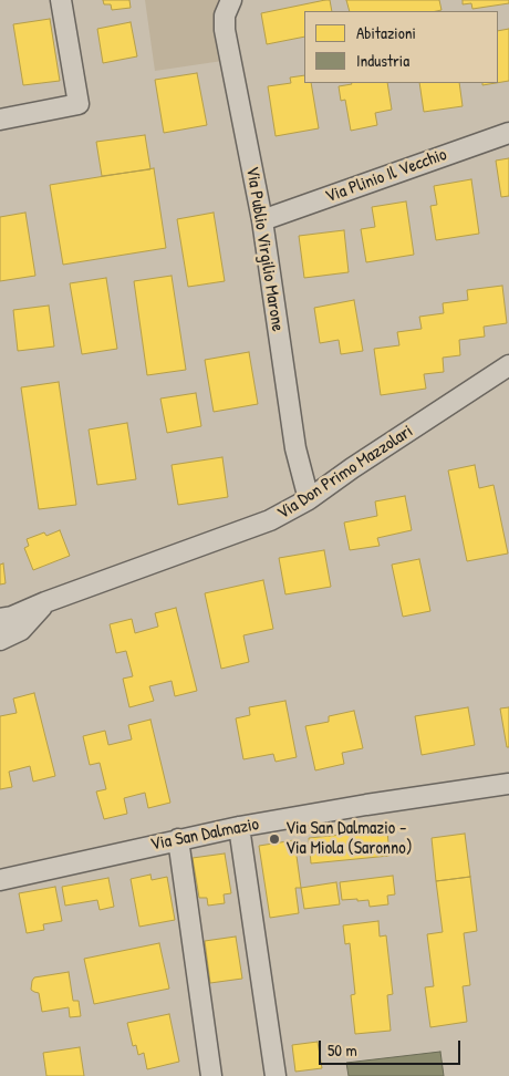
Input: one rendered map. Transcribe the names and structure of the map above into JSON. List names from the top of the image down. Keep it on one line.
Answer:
{"streets":{"street":["Via Plinio Il Vecchio","Via Publio Virgilio Marone","Via Don Primo Mazzolari","Via San Dalmazio"]},"crossings":[["Via Plinio Il Vecchio","Via Publio Virgilio Marone"],["Via Publio Virgilio Marone","Via Don Primo Mazzolari"]],"places":["Via San Dalmazio - Via Miola (Saronno)"],"legend":["Abitazioni","Industria"],"scale_bar":"50 m"}
